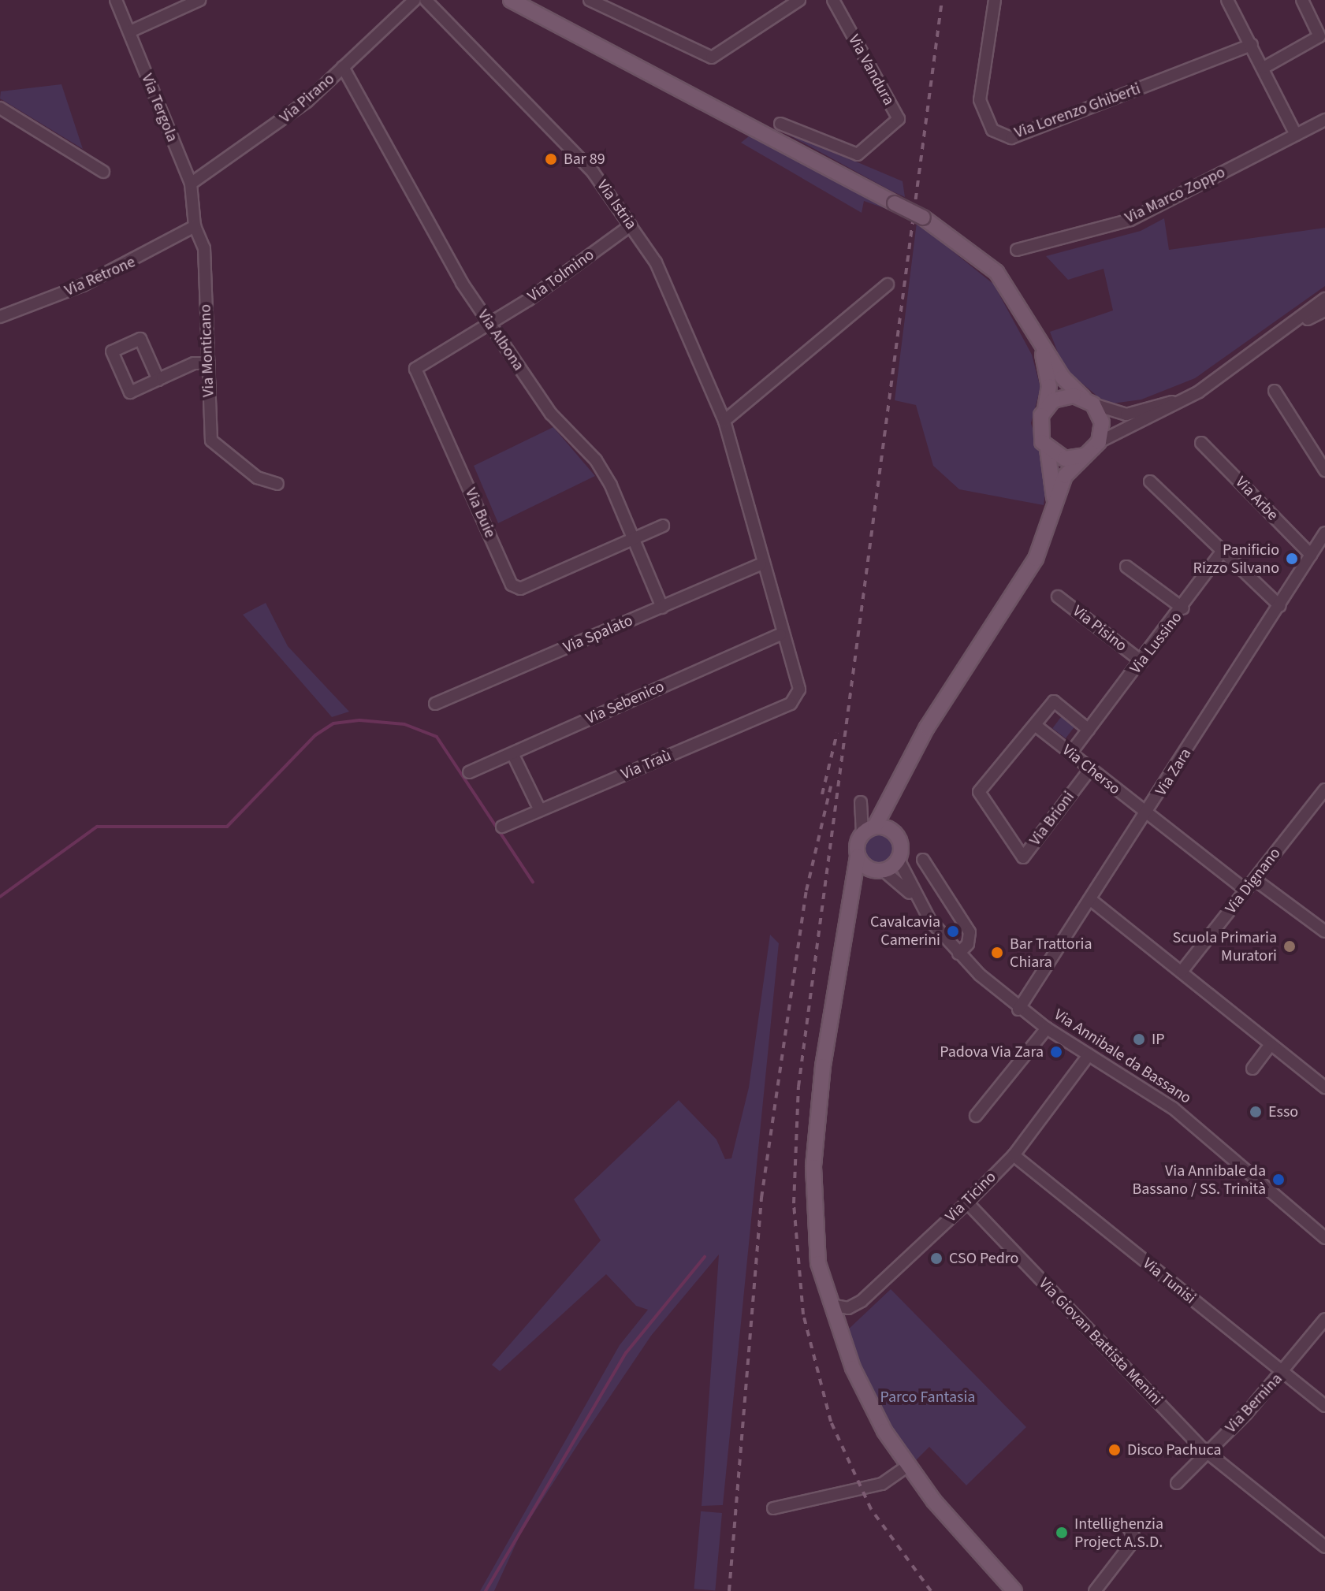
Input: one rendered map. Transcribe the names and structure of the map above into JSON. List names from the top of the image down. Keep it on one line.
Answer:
{"streets":{"main road":["Via Annibale da Bassano"],"street":["Via Vandura","Via Pirano","Via Tergola","Via Lorenzo Ghiberti","Via Marco Zoppo","Via Istria","Via Tolmino","Via Retrone","Via Albona","Via Monticano","Via Arbe","Via Buie","Via Pisino","Via Spalato","Via Lussino","Via Sebenico","Via Traù","Via Cherso","Via Zara","Via Brioni","Via Dignano","Via Ticino","Via Tunisi","Via Giovan Battista Menini","Via Bernina"]},"crossings":[["Via Pirano","Via Tergola"],["Via Pirano","Via Albona"],["Via Pirano","Via Monticano"],["Via Tergola","Via Monticano"],["Via Istria","Via Tolmino"],["Via Istria","Via Spalato"],["Via Istria","Via Sebenico"],["Via Istria","Via Traù"],["Via Tolmino","Via Albona"],["Via Tolmino","Via Buie"],["Via Retrone","Via Monticano"],["Via Albona","Via Buie"],["Via Albona","Via Spalato"],["Via Arbe","Via Zara"],["Via Pisino","Via Lussino"],["Via Lussino","Via Cherso"],["Via Cherso","Via Zara"],["Via Cherso","Via Brioni"],["Via Cherso","Via Dignano"],["Via Zara","Via Annibale da Bassano"],["Via Annibale da Bassano","Via Ticino"],["Via Ticino","Via Tunisi"],["Via Ticino","Via Giovan Battista Menini"],["Via Tunisi","Via Bernina"],["Via Giovan Battista Menini","Via Bernina"]],"parks":["Parco Fantasia"],"places":["Bar 89","Panificio Rizzo Silvano","Cavalcavia Camerini","Scuola Primaria Muratori","Bar Trattoria Chiara","IP","Padova Via Zara","Esso","Via Annibale da Bassano / SS. Trinità","CSO Pedro","Disco Pachuca","Intellighenzia Project A.S.D."]}
